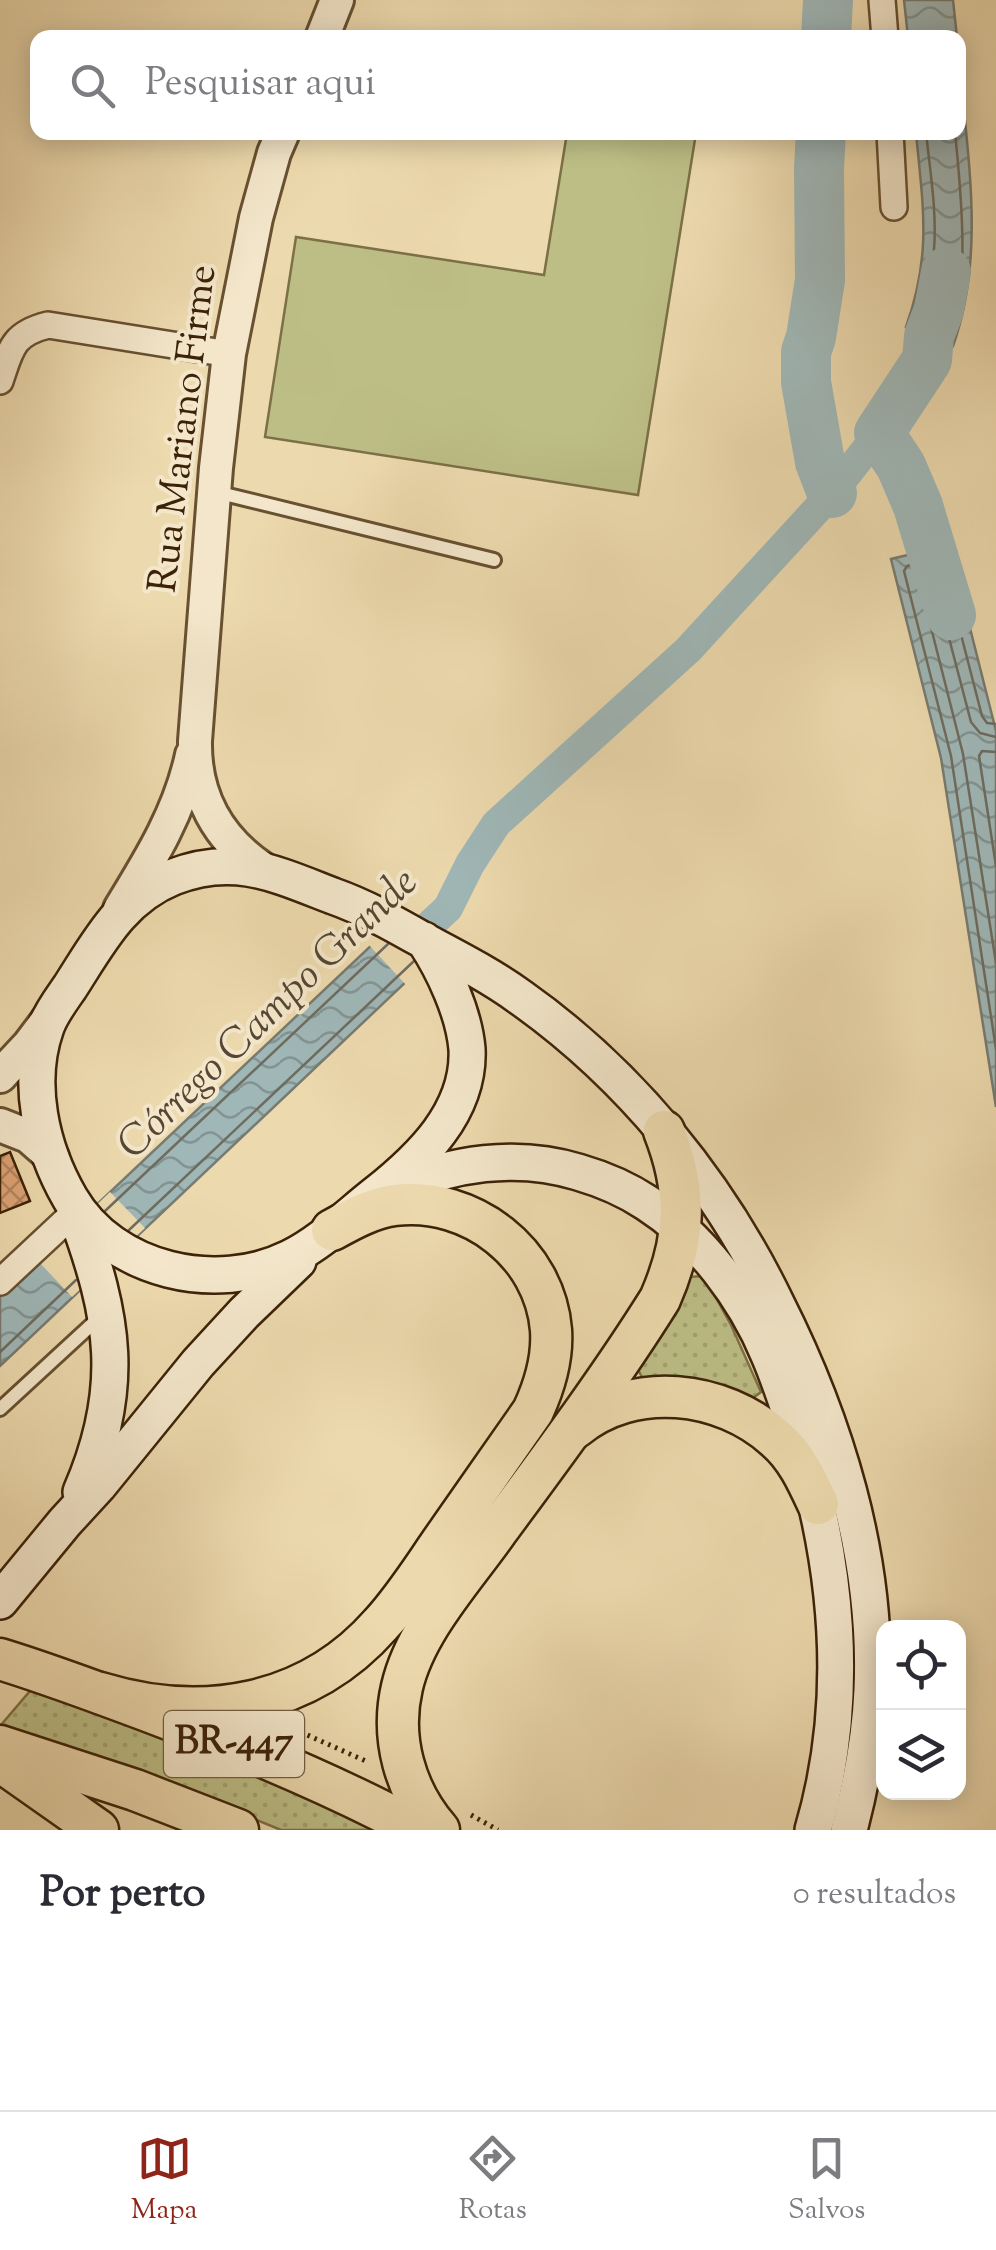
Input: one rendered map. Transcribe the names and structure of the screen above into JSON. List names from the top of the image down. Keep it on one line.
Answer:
{"streets":{"main road":["BR-447"],"street":["Rua Mariano Firme"]},"water":["Córrego Campo Grande"],"page":{"search":"Pesquisar aqui","heading":["Por perto","0 resultados"],"nav":["Mapa","Rotas","Salvos"]}}
